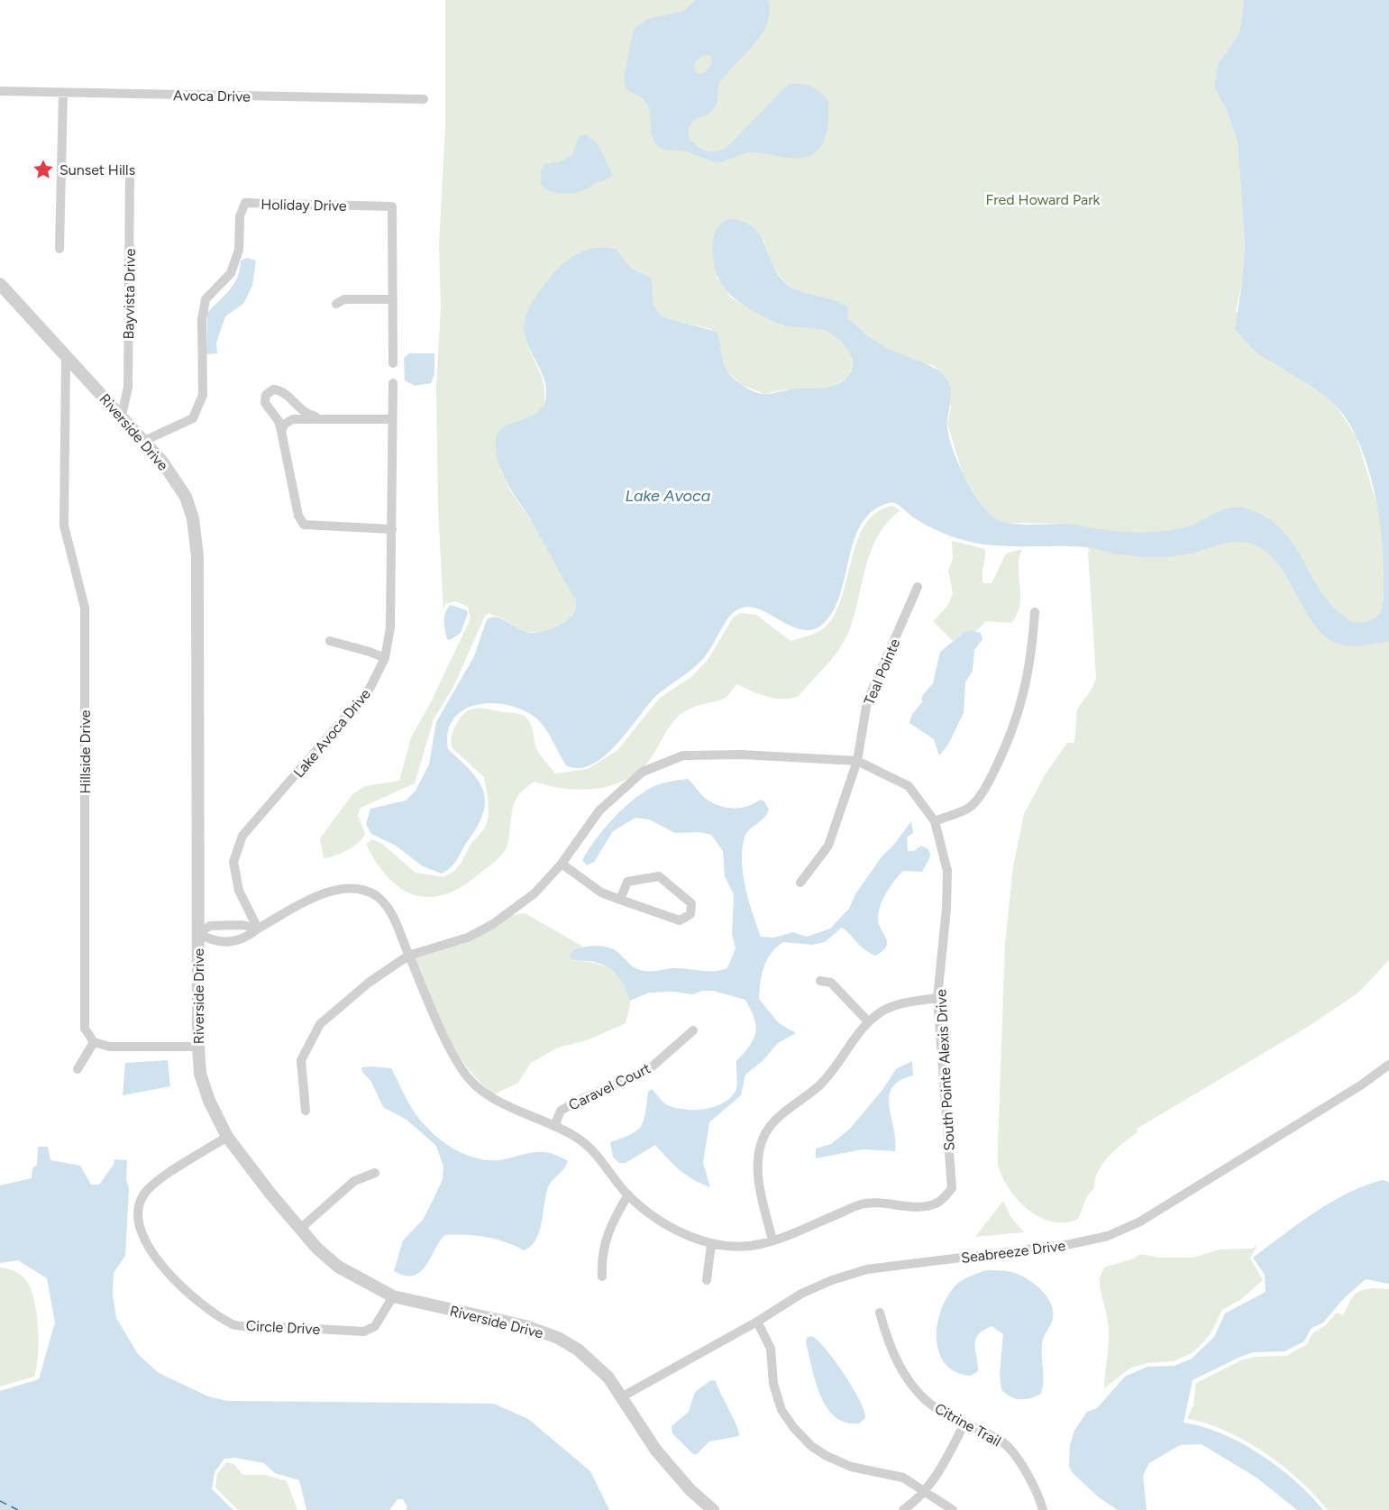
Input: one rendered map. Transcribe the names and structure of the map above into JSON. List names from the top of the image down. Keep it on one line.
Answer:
{"streets":{"street":["Avoca Drive","Holiday Drive","Bayvista Drive","Riverside Drive","Teal Pointe","Lake Avoca Drive","Hillside Drive","South Pointe Alexis Drive","Caravel Court","Seabreeze Drive","Circle Drive","Citrine Trail"]},"crossings":[["Holiday Drive","Riverside Drive"],["Bayvista Drive","Riverside Drive"],["Riverside Drive","Hillside Drive"],["Riverside Drive","South Pointe Alexis Drive"],["Riverside Drive","Seabreeze Drive"],["Riverside Drive","Circle Drive"],["Teal Pointe","South Pointe Alexis Drive"],["Lake Avoca Drive","South Pointe Alexis Drive"],["South Pointe Alexis Drive","Caravel Court"]],"water":["Lake Avoca"],"parks":["Fred Howard Park"],"places":{"place":["Sunset Hills"]}}
